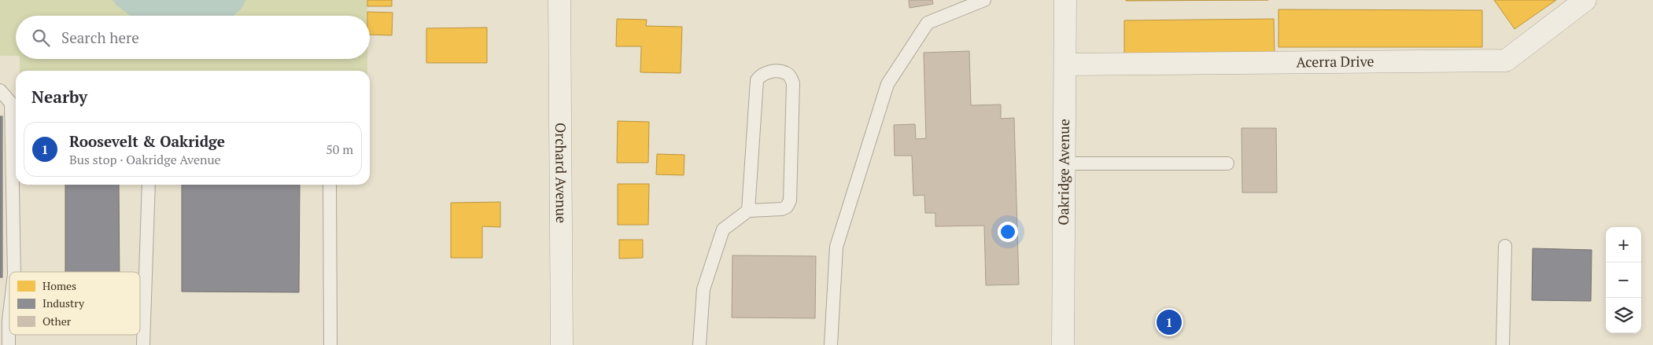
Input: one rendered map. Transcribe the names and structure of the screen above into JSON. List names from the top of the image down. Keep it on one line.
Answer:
{"streets":{"street":["Acerra Drive","Oakridge Avenue","Orchard Avenue"]},"crossings":[["Acerra Drive","Oakridge Avenue"]],"legend":["Homes","Industry","Other"],"page":{"search":"Search here","heading":"Nearby","list":[{"mark":"1","name":"Roosevelt & Oakridge","note":"Bus stop · Oakridge Avenue","value":"50 m"}],"map_buttons":["+","−"],"pins":"1"}}
